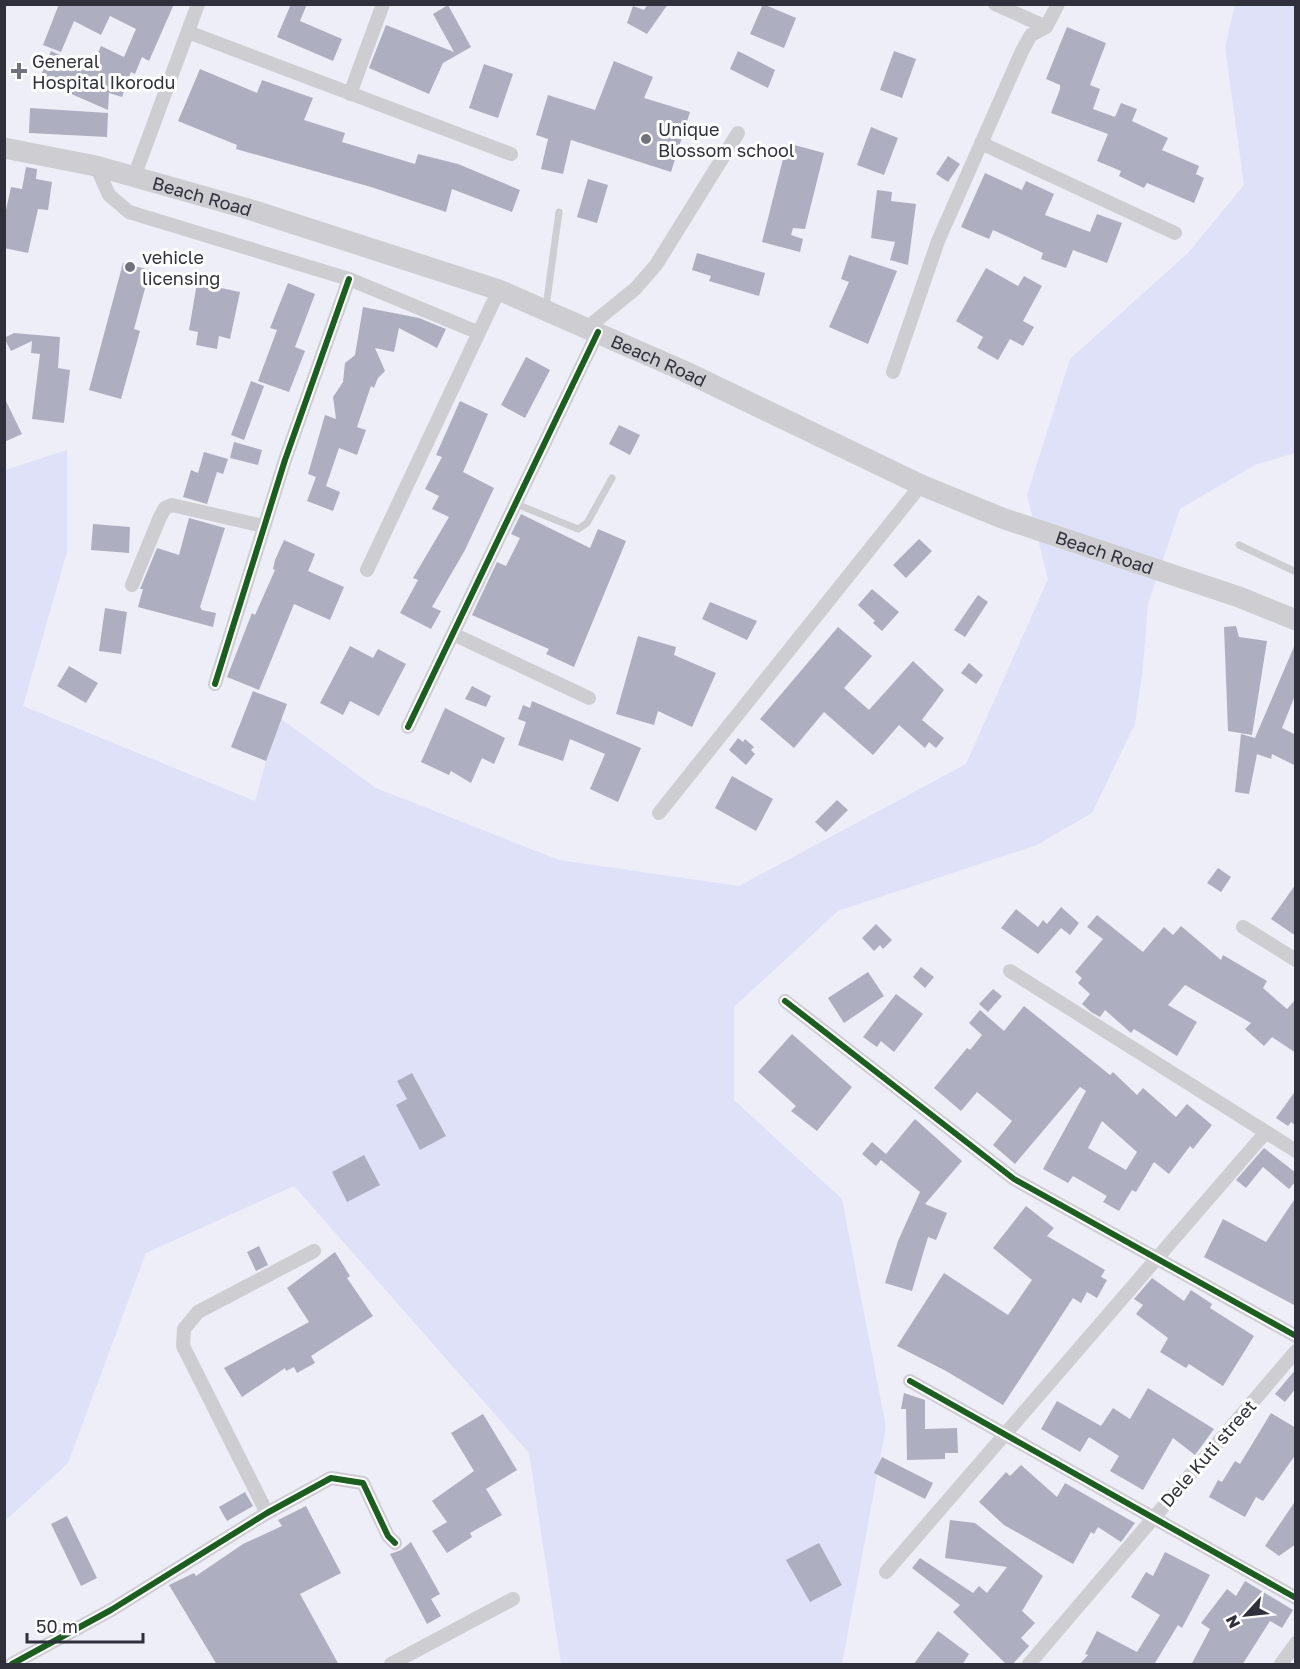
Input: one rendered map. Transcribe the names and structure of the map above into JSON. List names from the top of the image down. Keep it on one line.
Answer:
{"streets":{"main road":["Beach Road"],"street":["Dele Kuti street"]},"places":{"health":["General Hospital Ikorodu"],"other":["Unique Blossom school","vehicle licensing"]},"scale_bar":"50 m","north":"bottom left"}
